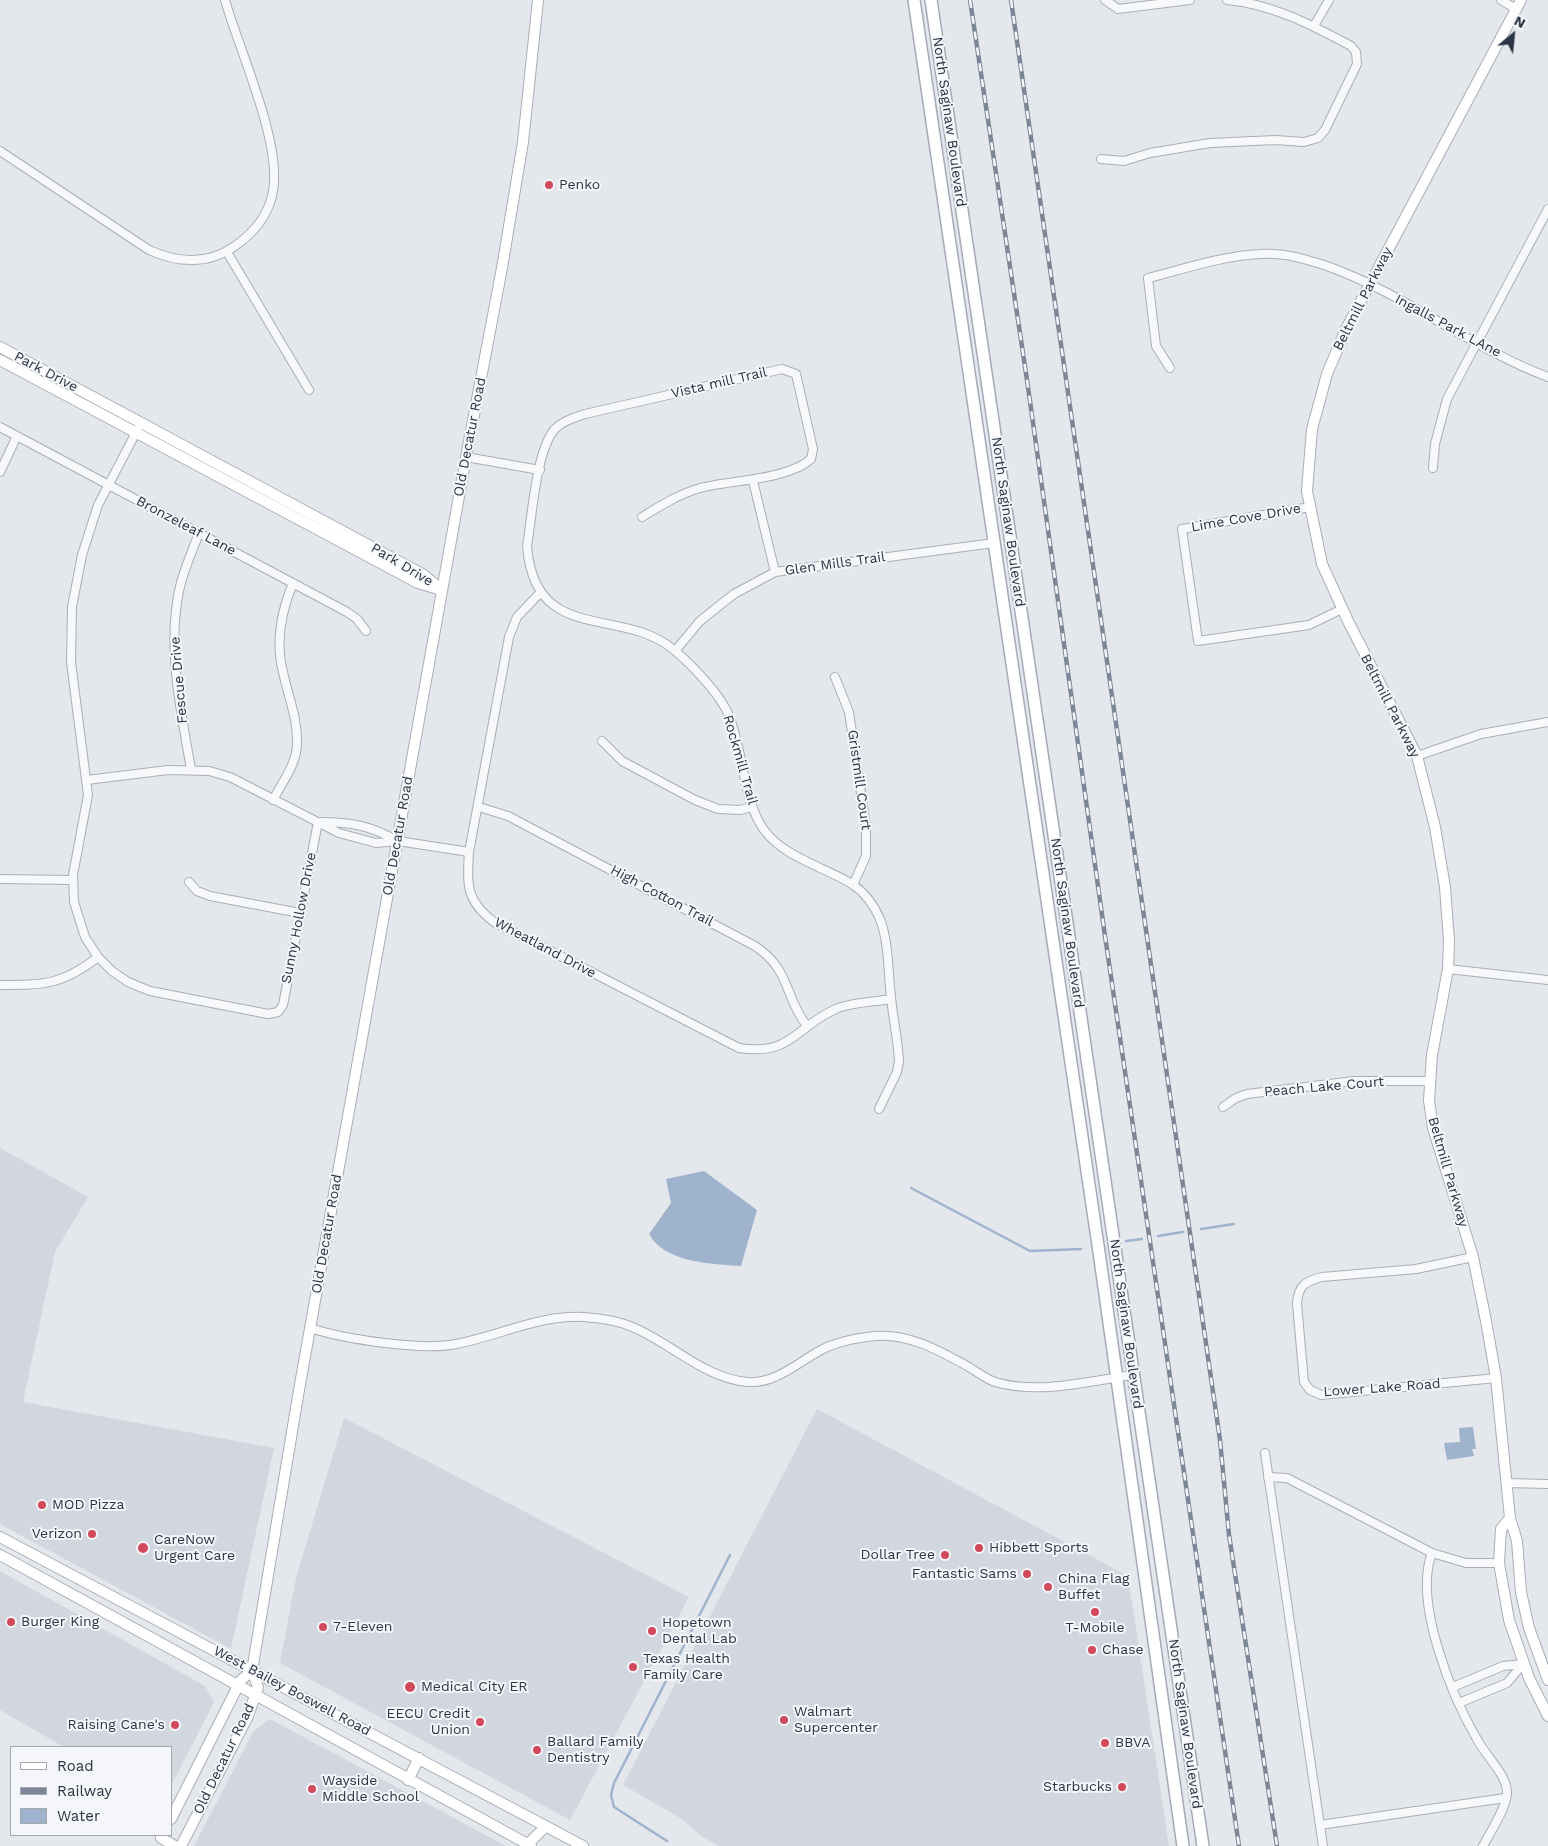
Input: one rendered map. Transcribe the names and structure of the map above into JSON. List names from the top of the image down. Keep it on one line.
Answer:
{"streets":{"main road":["North Saginaw Boulevard"],"street":["Beltmill Parkway","Ingalls Park LAne","Park Drive","Vista mill Trail","Old Decatur Road","Lime Cove Drive","Bronzeleaf Lane","Glen Mills Trail","Fescue Drive","Rockmill Trail","Gristmill Court","High Cotton Trail","Sunny Hollow Drive","Wheatland Drive","Peach Lake Court","Lower Lake Road","West Bailey Boswell Road"]},"crossings":[["North Saginaw Boulevard","Glen Mills Trail"],["Beltmill Parkway","Ingalls Park LAne"],["Beltmill Parkway","Lime Cove Drive"],["Beltmill Parkway","Peach Lake Court"],["Beltmill Parkway","Lower Lake Road"],["Park Drive","Old Decatur Road"],["Vista mill Trail","Rockmill Trail"],["Old Decatur Road","West Bailey Boswell Road"],["Bronzeleaf Lane","Fescue Drive"],["Glen Mills Trail","Rockmill Trail"],["Rockmill Trail","Gristmill Court"],["Rockmill Trail","Wheatland Drive"],["High Cotton Trail","Wheatland Drive"]],"places":["Penko","MOD Pizza","Verizon","CareNow Urgent Care","Hibbett Sports","Dollar Tree","Fantastic Sams","China Flag Buffet","T-Mobile","Burger King","7-Eleven","Hopetown Dental Lab","Chase","Texas Health Family Care","Medical City ER","Walmart Supercenter","EECU Credit Union","Raising Cane's","BBVA","Ballard Family Dentistry","Starbucks","Wayside Middle School"],"legend":["Road","Railway","Water"],"north":"top right"}
